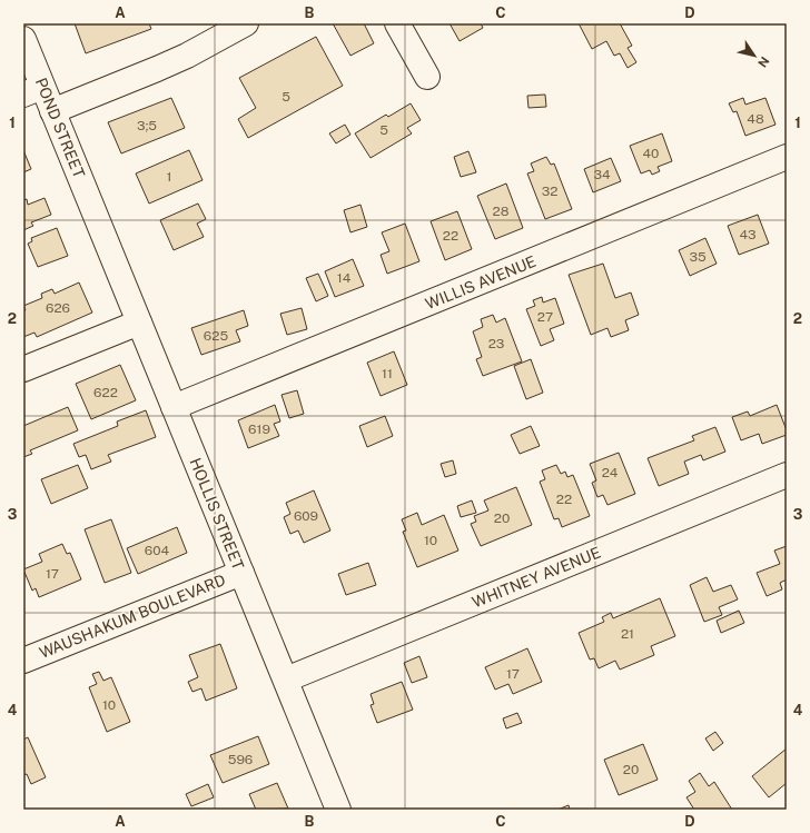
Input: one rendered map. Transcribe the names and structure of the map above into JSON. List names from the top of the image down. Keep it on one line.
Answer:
{"streets":{"street":["POND STREET","WILLIS AVENUE","HOLLIS STREET","WHITNEY AVENUE","WAUSHAKUM BOULEVARD"]},"crossings":[["POND STREET","HOLLIS STREET"],["WILLIS AVENUE","HOLLIS STREET"],["HOLLIS STREET","WHITNEY AVENUE"],["HOLLIS STREET","WAUSHAKUM BOULEVARD"]],"house_numbers":["5","48","3;5","5","40","34","1","32","28","43","22","35","14","626","27","625","23","11","622","619","24","22","609","20","10","604","17","21","17","10","596","20"],"north":"bottom right","grid":{"columns":["A","B","C","D"],"rows":["1","2","3","4"]}}
